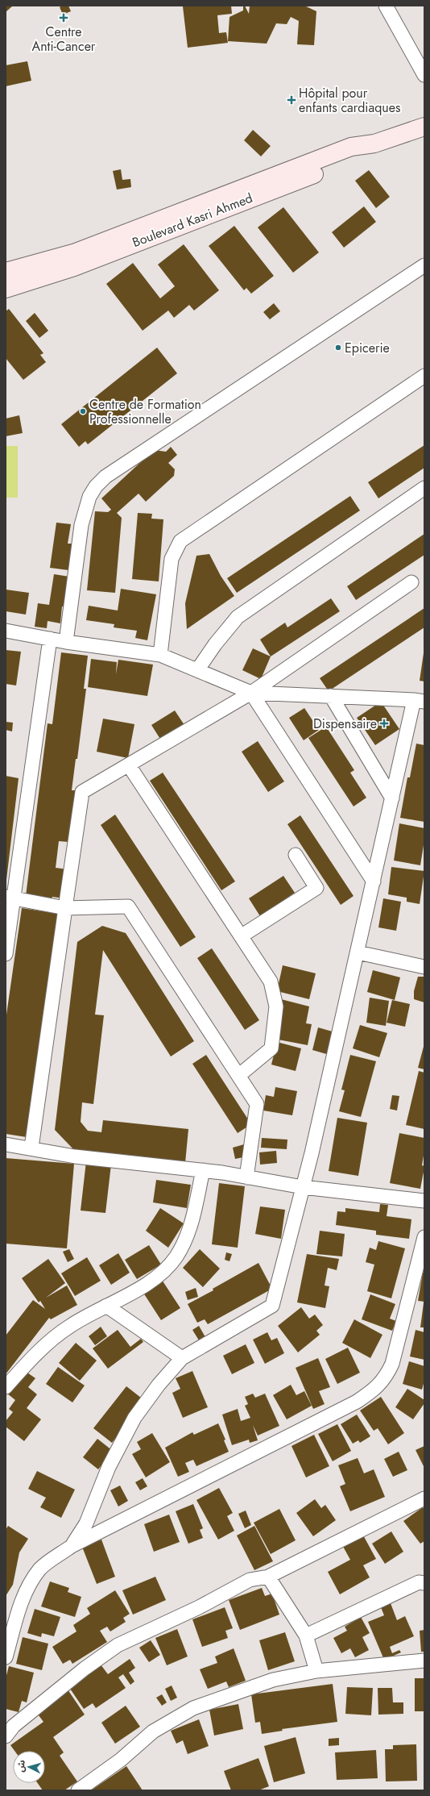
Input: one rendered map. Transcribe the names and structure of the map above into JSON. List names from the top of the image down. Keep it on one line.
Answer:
{"streets":{"main road":["Boulevard Kasri Ahmed"]},"places":{"health":["Centre Anti-Cancer","Hôpital pour enfants cardiaques","Dispensaire"],"other":["Epicerie","Centre de Formation Professionnelle"]},"north":"left"}
